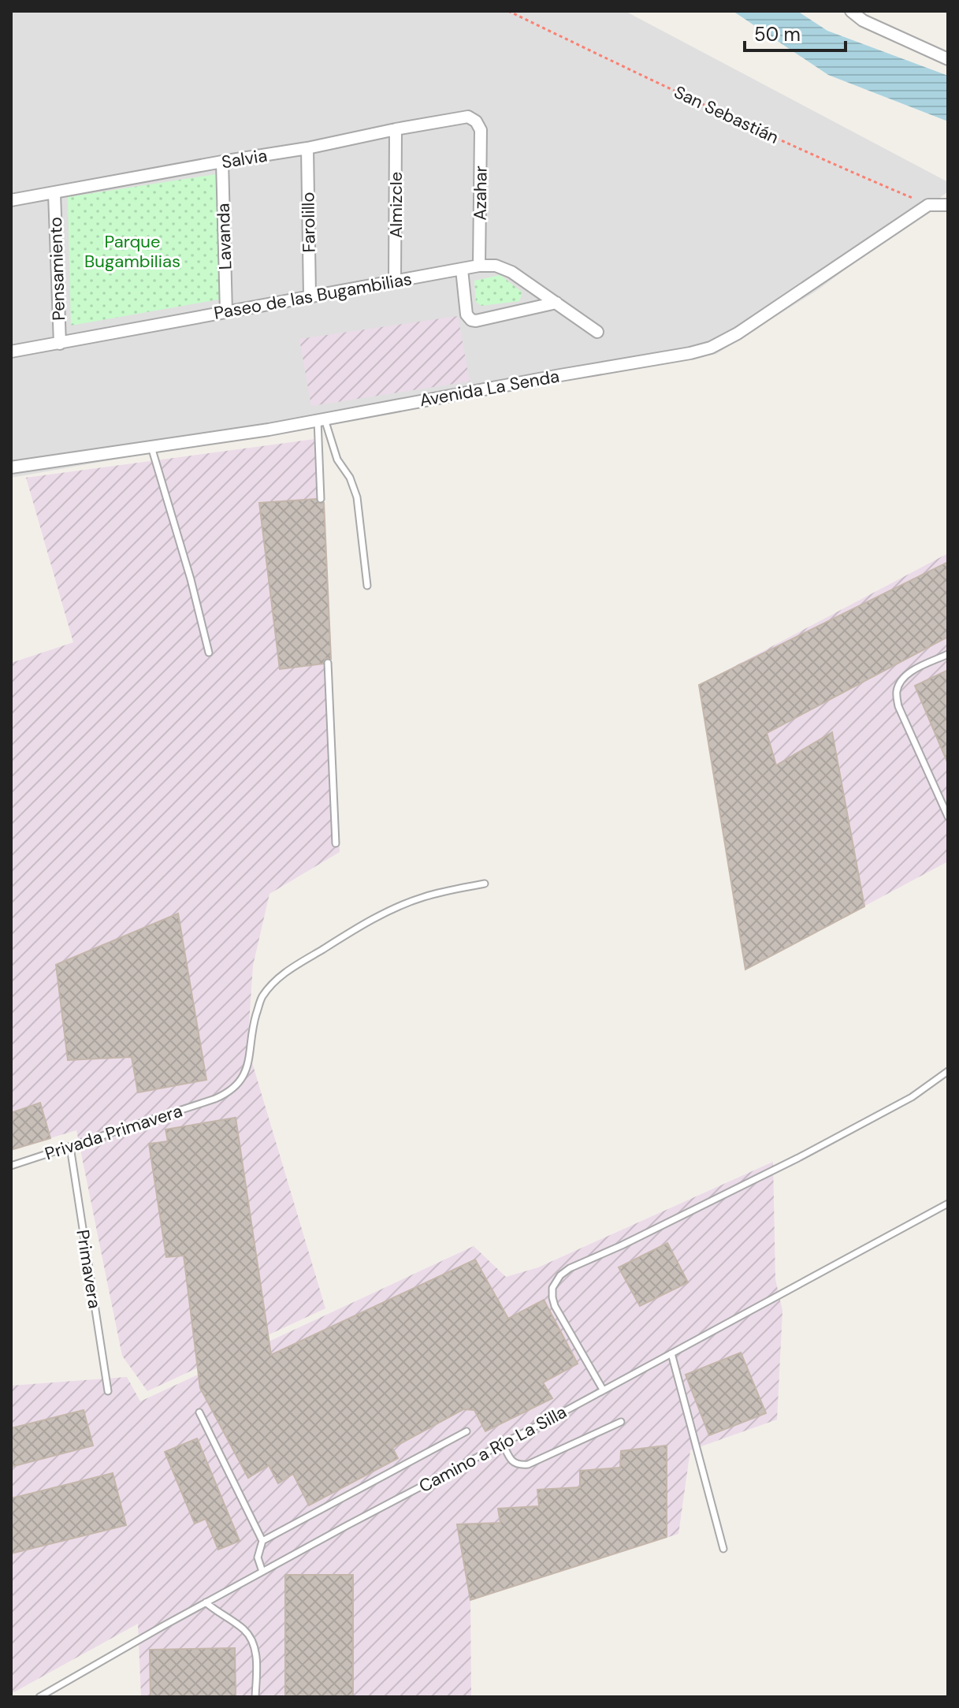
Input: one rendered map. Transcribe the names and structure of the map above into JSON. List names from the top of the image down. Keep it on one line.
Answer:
{"streets":{"street":["Salvia","Azahar","Almizcle","Farolillo","Lavanda","Pensamiento","Paseo de las Bugambilias","Avenida La Senda"],"lane":["Privada Primavera","Primavera","Camino a Río La Silla"],"path":["San Sebastián"]},"crossings":[["San Sebastián","Avenida La Senda"],["Salvia","Azahar"],["Salvia","Almizcle"],["Salvia","Farolillo"],["Salvia","Lavanda"],["Salvia","Pensamiento"],["Azahar","Paseo de las Bugambilias"],["Almizcle","Paseo de las Bugambilias"],["Farolillo","Paseo de las Bugambilias"],["Lavanda","Paseo de las Bugambilias"],["Pensamiento","Paseo de las Bugambilias"],["Privada Primavera","Primavera"]],"parks":["Parque Bugambilias"],"scale_bar":"50 m"}
